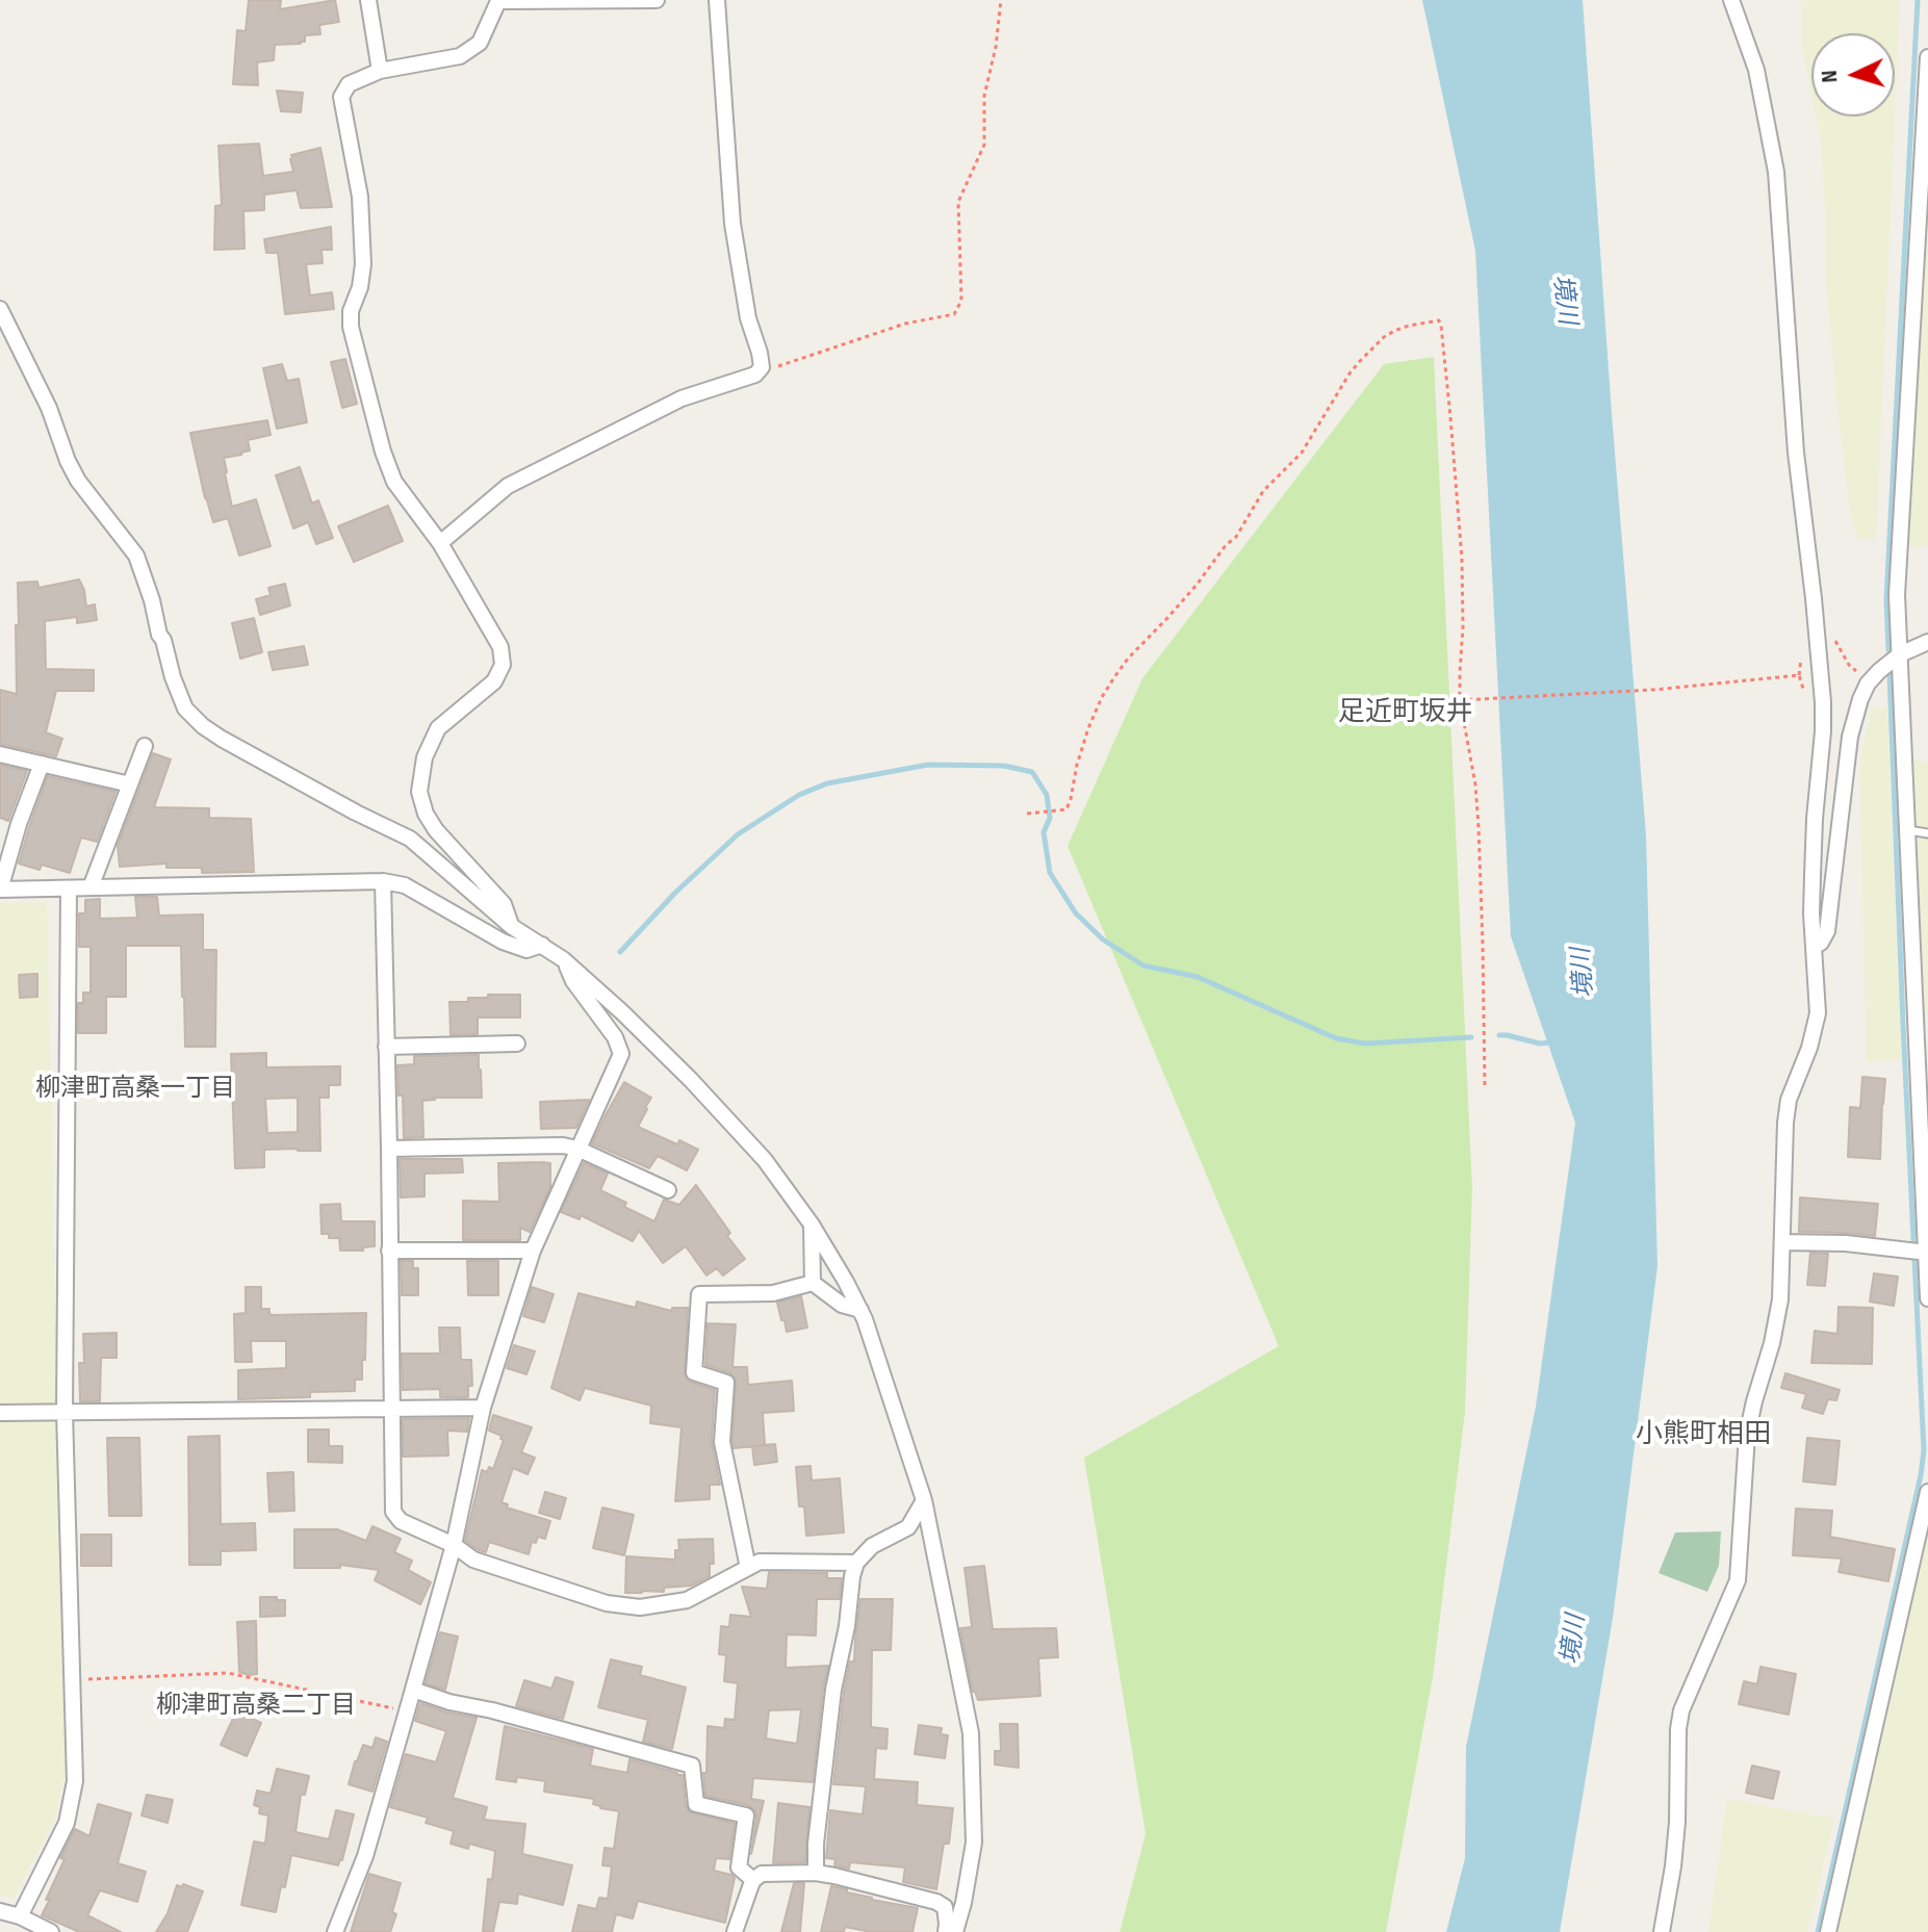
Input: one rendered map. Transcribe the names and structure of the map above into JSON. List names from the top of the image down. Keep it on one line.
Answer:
{"districts":["足近町坂井","柳津町高桑一丁目","小熊町相田","柳津町高桑二丁目"],"water":["境川"],"north":"left"}
